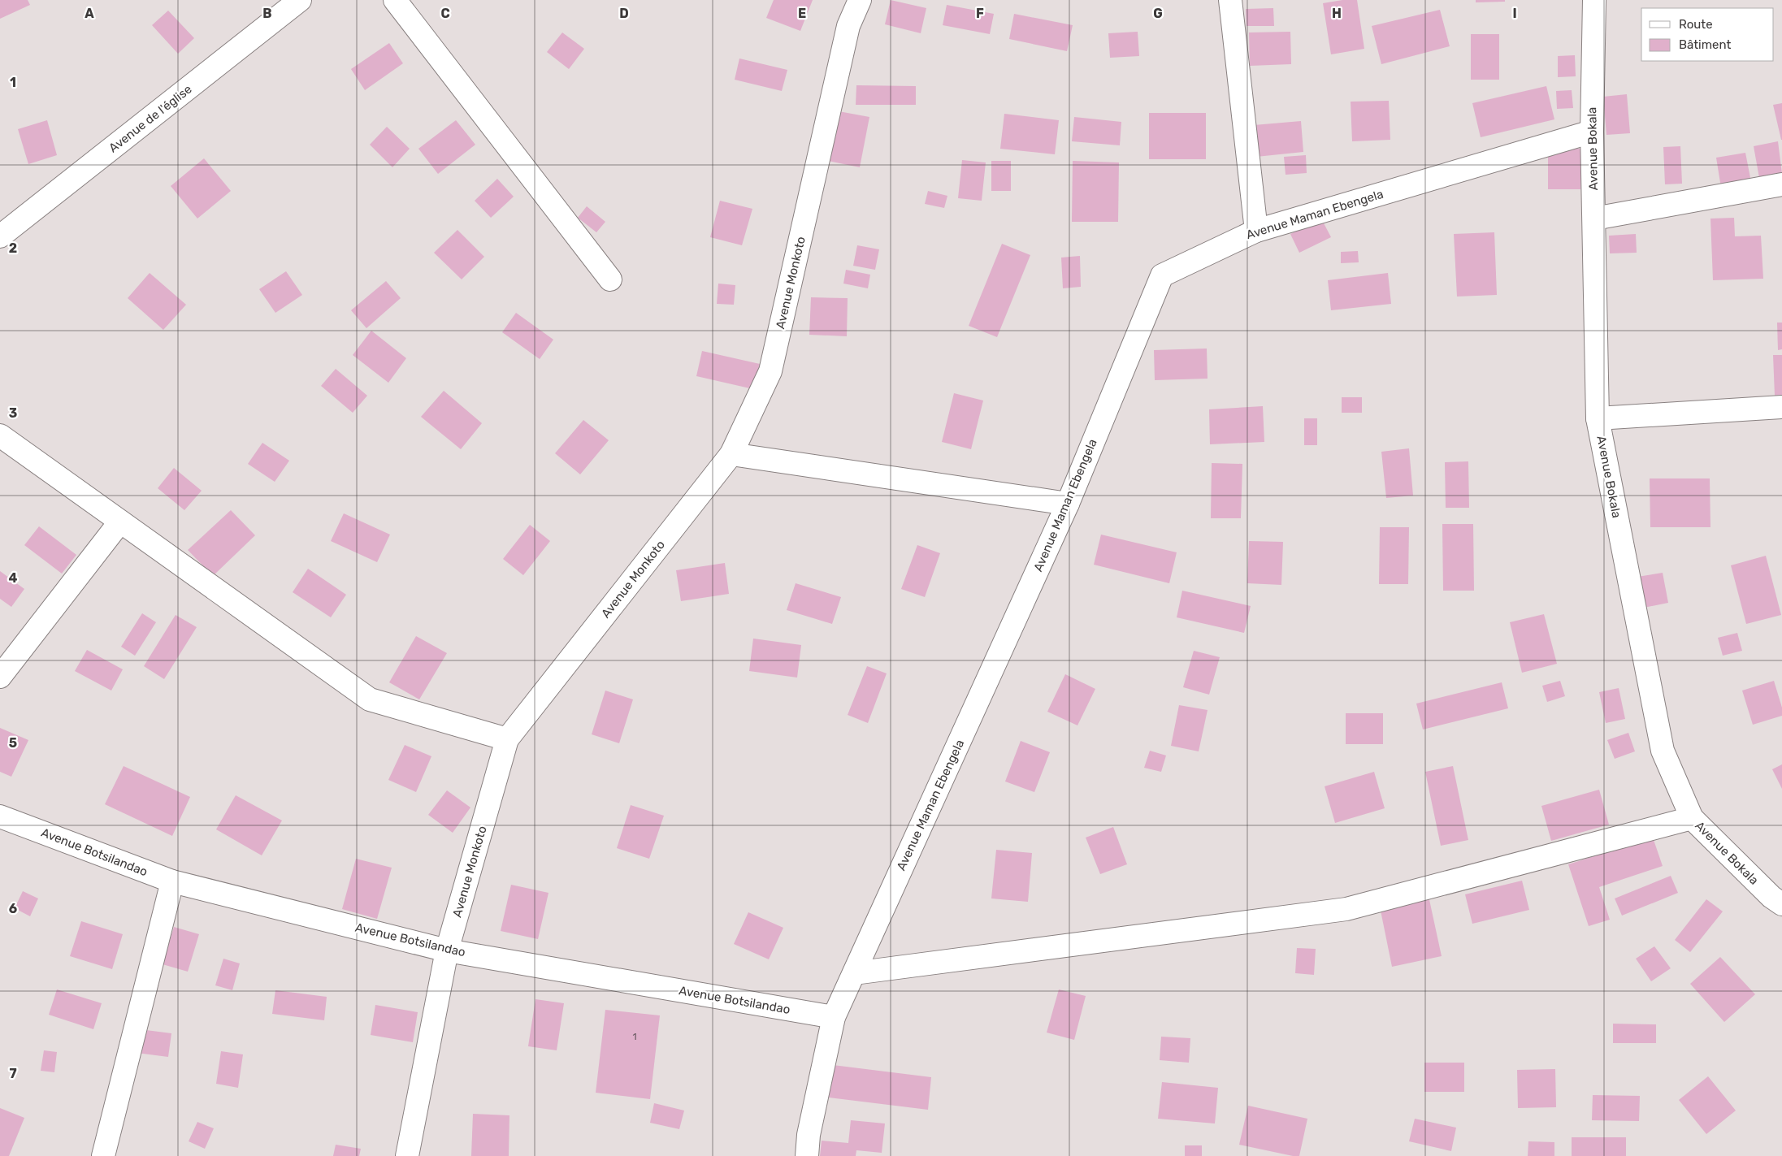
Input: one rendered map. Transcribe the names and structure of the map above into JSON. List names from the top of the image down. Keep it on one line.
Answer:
{"streets":{"street":["Avenue de l'église","Avenue Bokala","Avenue Maman Ebengela","Avenue Monkoto","Avenue Botsilandao"]},"crossings":[["Avenue Bokala","Avenue Maman Ebengela"],["Avenue Maman Ebengela","Avenue Botsilandao"],["Avenue Monkoto","Avenue Botsilandao"]],"house_numbers":["1"],"legend":["Route","Bâtiment"],"grid":{"columns":["A","B","C","D","E","F","G","H","I"],"rows":["1","2","3","4","5","6","7"]}}
